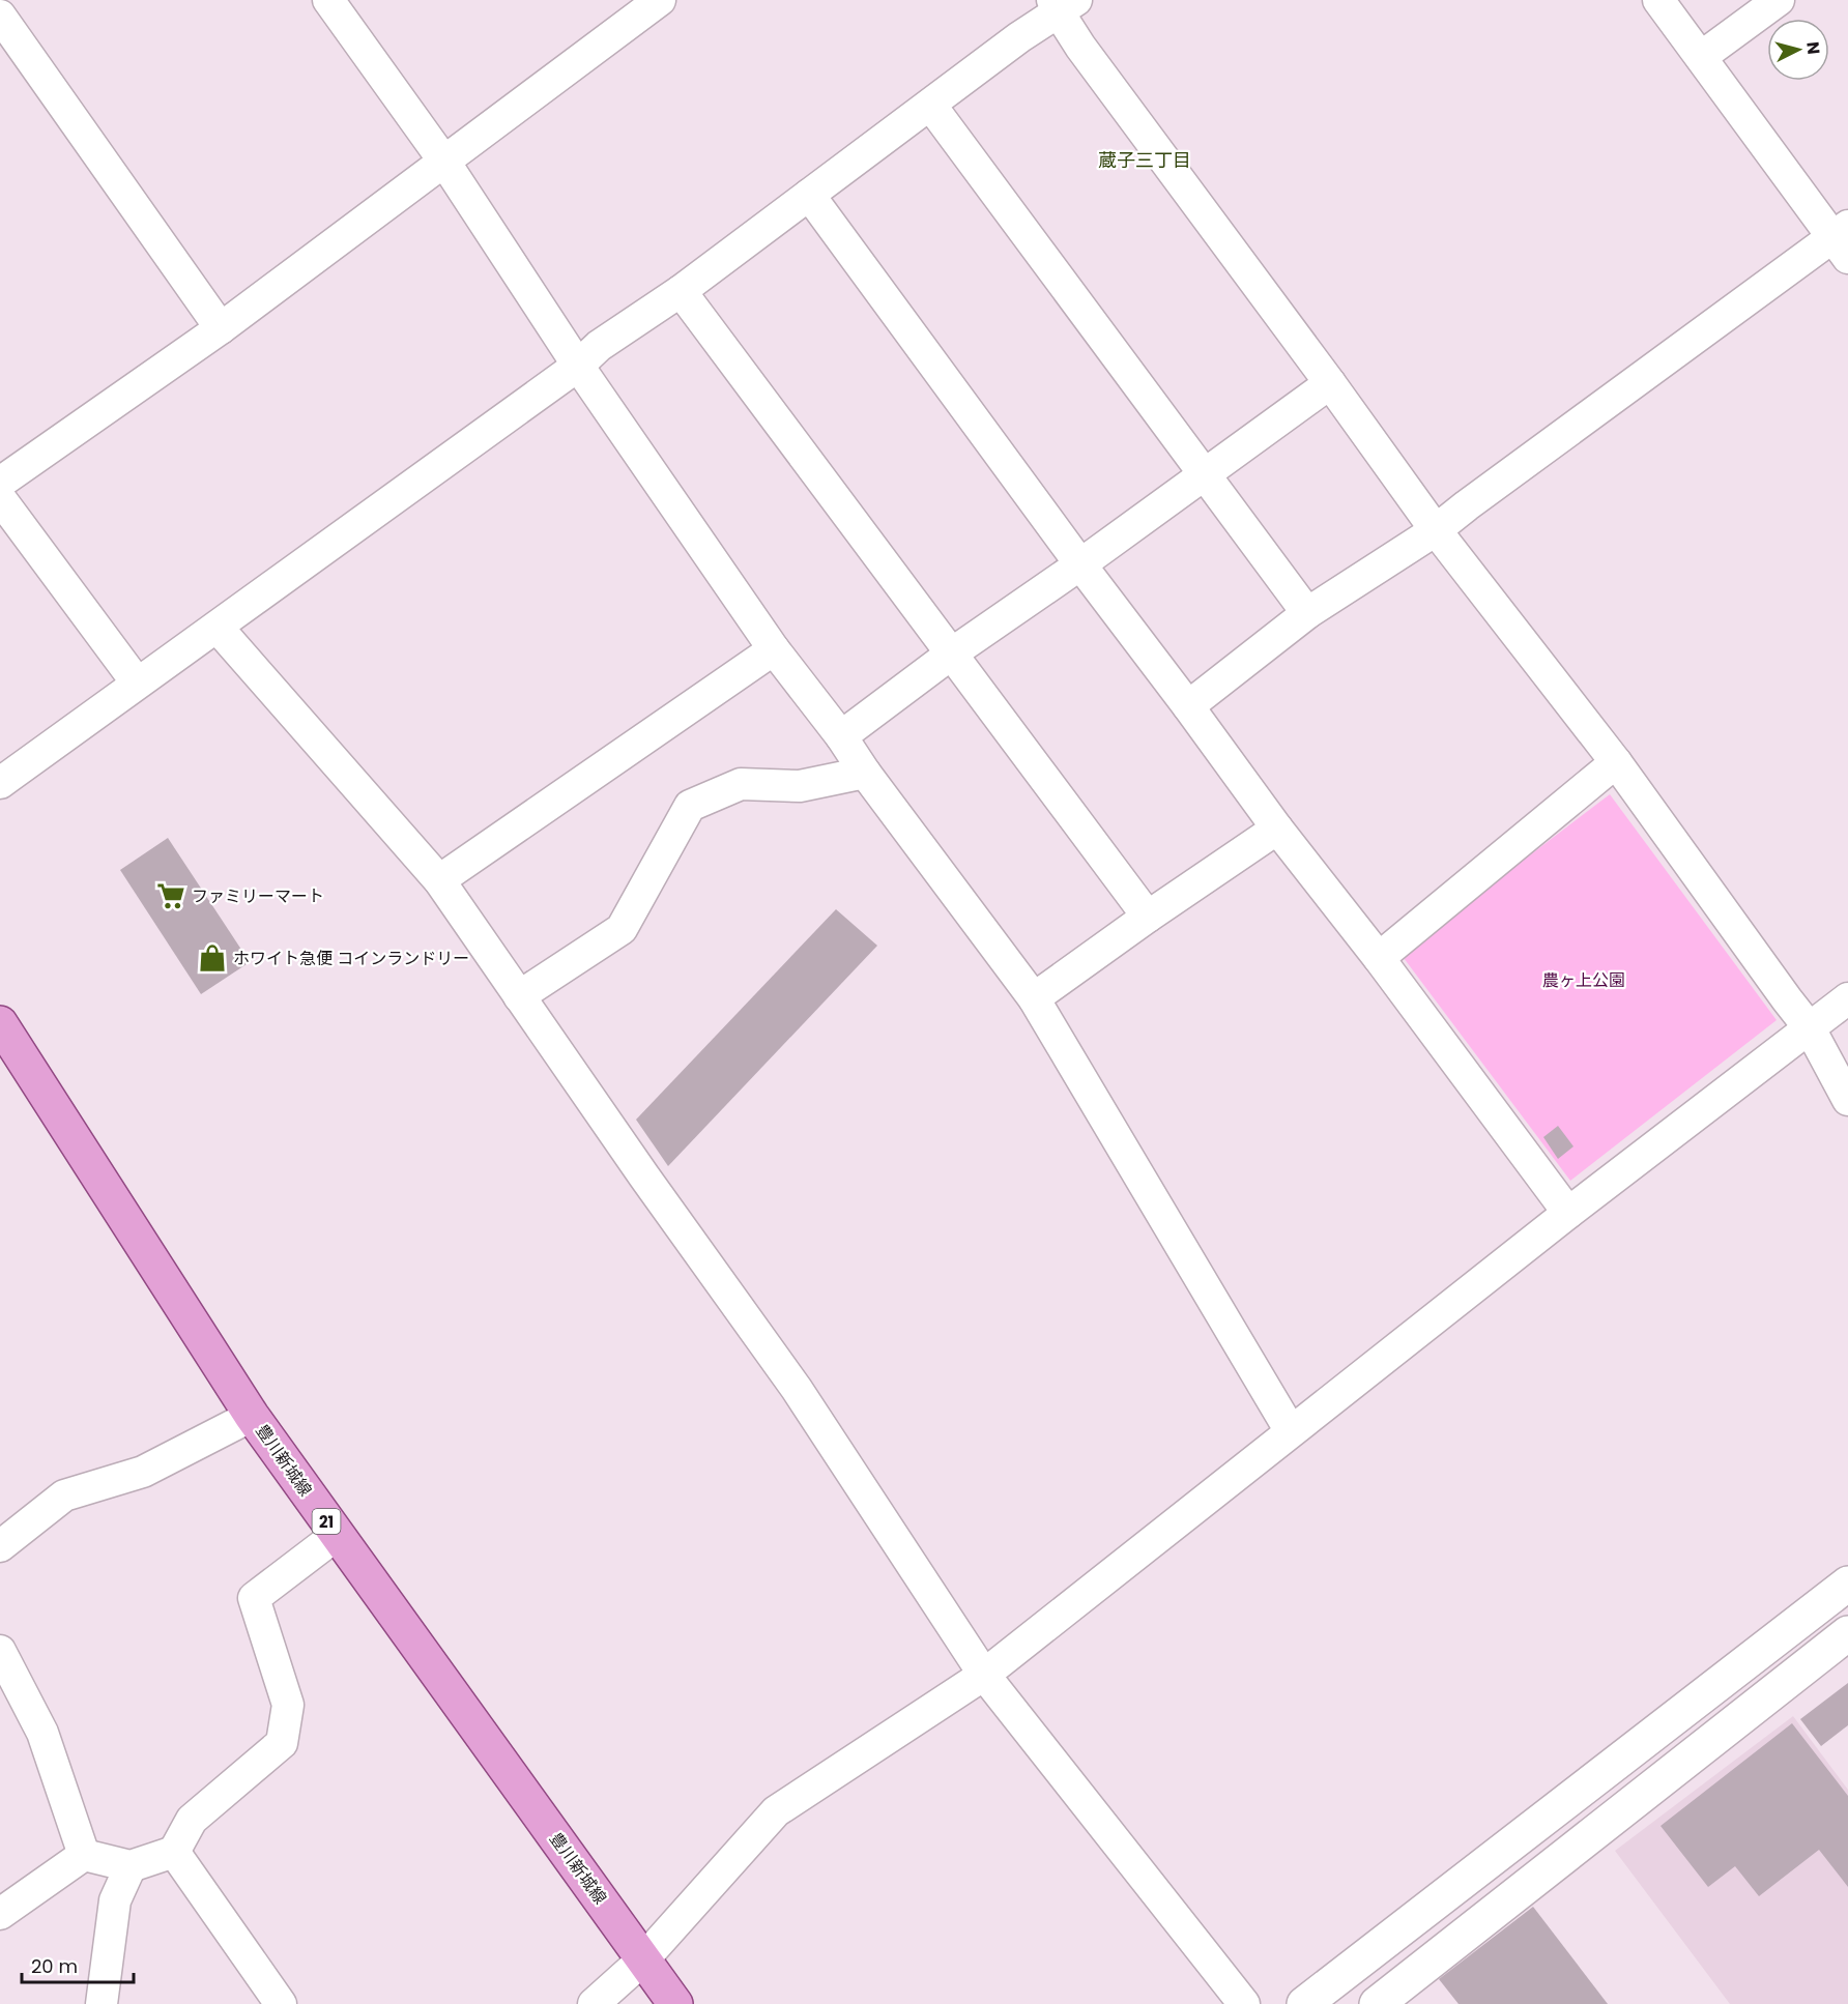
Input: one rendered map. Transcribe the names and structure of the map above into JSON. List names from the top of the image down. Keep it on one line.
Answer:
{"streets":{"main road":["豊川新城線","21"]},"districts":["蔵子三丁目"],"parks":["農ヶ上公園"],"places":{"supermarket":["ファミリーマート"],"shop":["ホワイト急便 コインランドリー"]},"scale_bar":"20 m","north":"right"}
